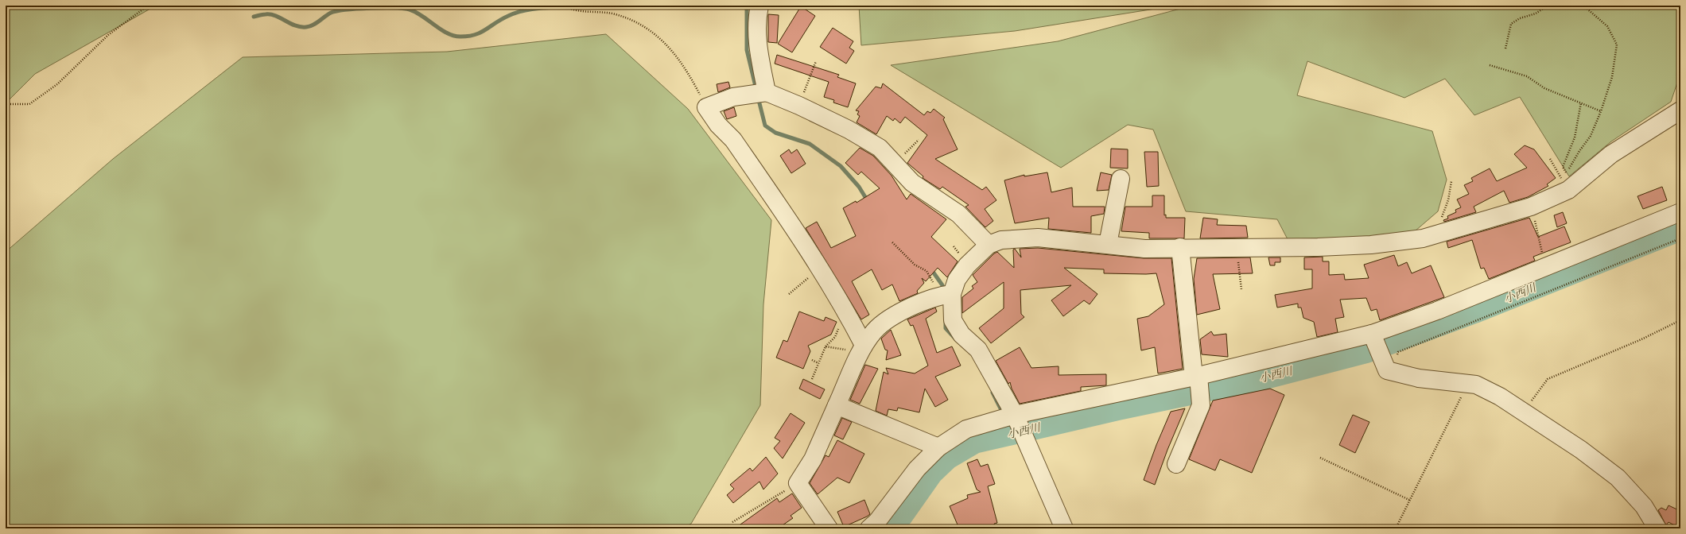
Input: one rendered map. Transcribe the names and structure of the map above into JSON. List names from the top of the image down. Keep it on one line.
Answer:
{"water":["小西川"]}
